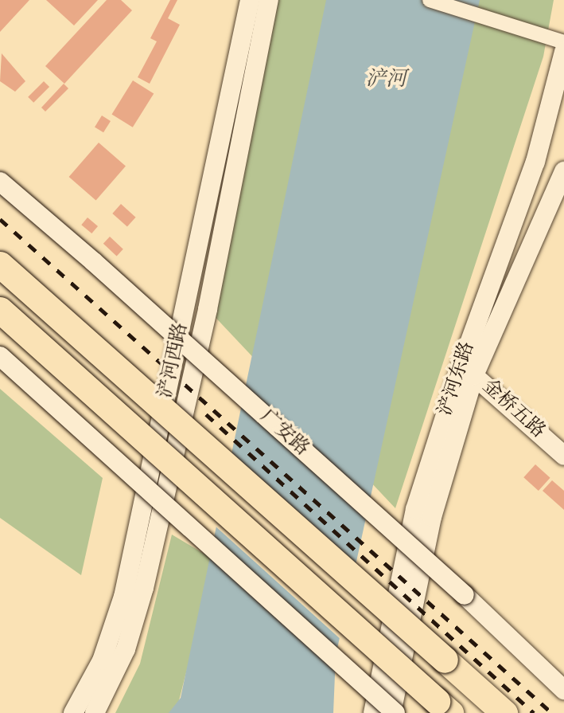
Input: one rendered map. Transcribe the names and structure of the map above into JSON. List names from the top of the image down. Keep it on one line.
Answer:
{"streets":{"main road":["浐河西路","浐河东路","金桥五路","广安路"]},"crossings":[["浐河东路","金桥五路"]],"water":["浐河"]}
